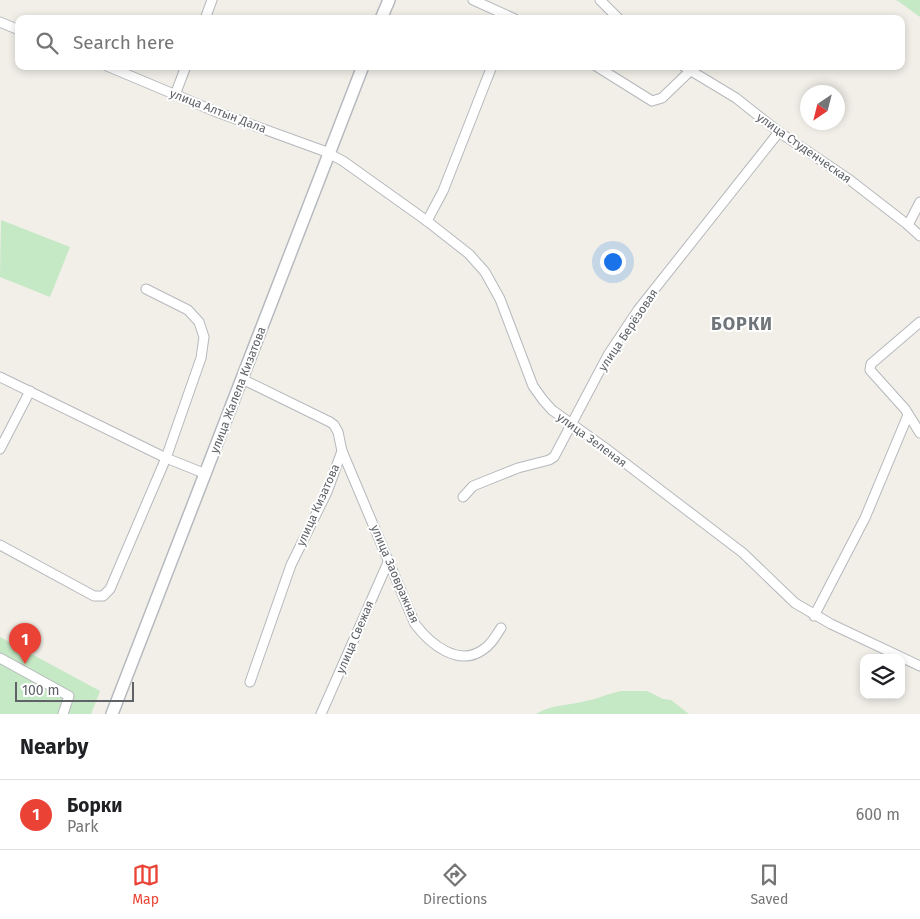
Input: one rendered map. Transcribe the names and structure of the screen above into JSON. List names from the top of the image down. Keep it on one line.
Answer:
{"streets":{"main road":["улица Жалела Кизатова"],"street":["улица Алтын Дала","улица Студенческая","улица Берёзовая","улица Зеленая","улица Кизатова","улица Заовражная","улица Свежая"]},"crossings":[["улица Алтын Дала","улица Жалела Кизатова"],["улица Алтын Дала","улица Зеленая"],["улица Студенческая","улица Берёзовая"],["улица Берёзовая","улица Зеленая"],["улица Жалела Кизатова","улица Зеленая"],["улица Жалела Кизатова","улица Кизатова"],["улица Кизатова","улица Заовражная"],["улица Заовражная","улица Свежая"]],"districts":["БОРКИ"],"scale_bar":"100 m","north":"bottom left","page":{"search":"Search here","pins":"1","scale":"100 m","heading":"Nearby","list":[{"mark":"1","name":"Борки","note":"Park","value":"600 m"}],"nav":["Map","Directions","Saved"]}}
